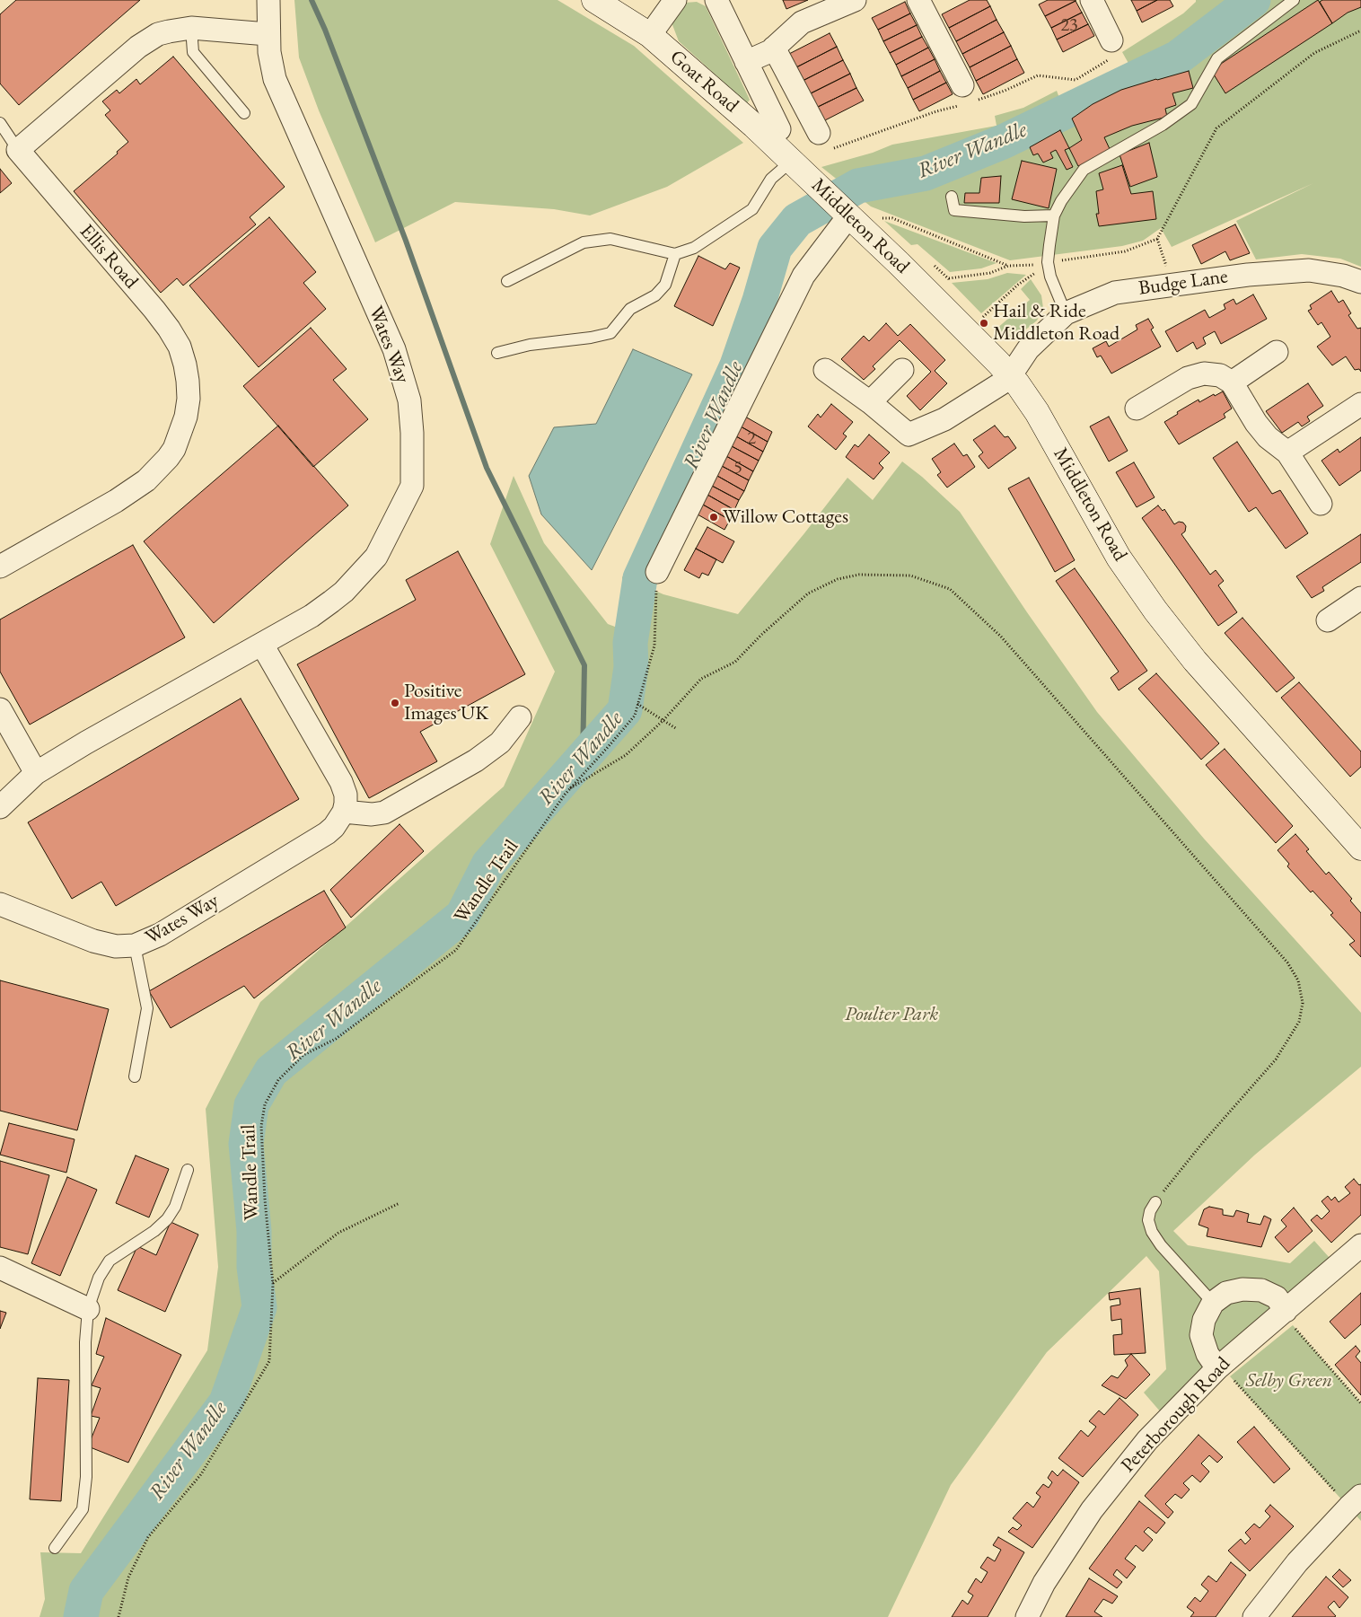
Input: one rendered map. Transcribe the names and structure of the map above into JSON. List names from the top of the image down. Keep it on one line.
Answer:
{"streets":{"street":["Goat Road","Middleton Road","Ellis Road","Budge Lane","Wates Way","Peterborough Road"],"path":["Wandle Trail"]},"crossings":[["Goat Road","Middleton Road"],["Middleton Road","Budge Lane"]],"water":["River Wandle"],"parks":["Poulter Park","Selby Green"],"places":["Hail & Ride Middleton Road","Willow Cottages","Positive Images UK"],"house_numbers":["23","2","5"]}
